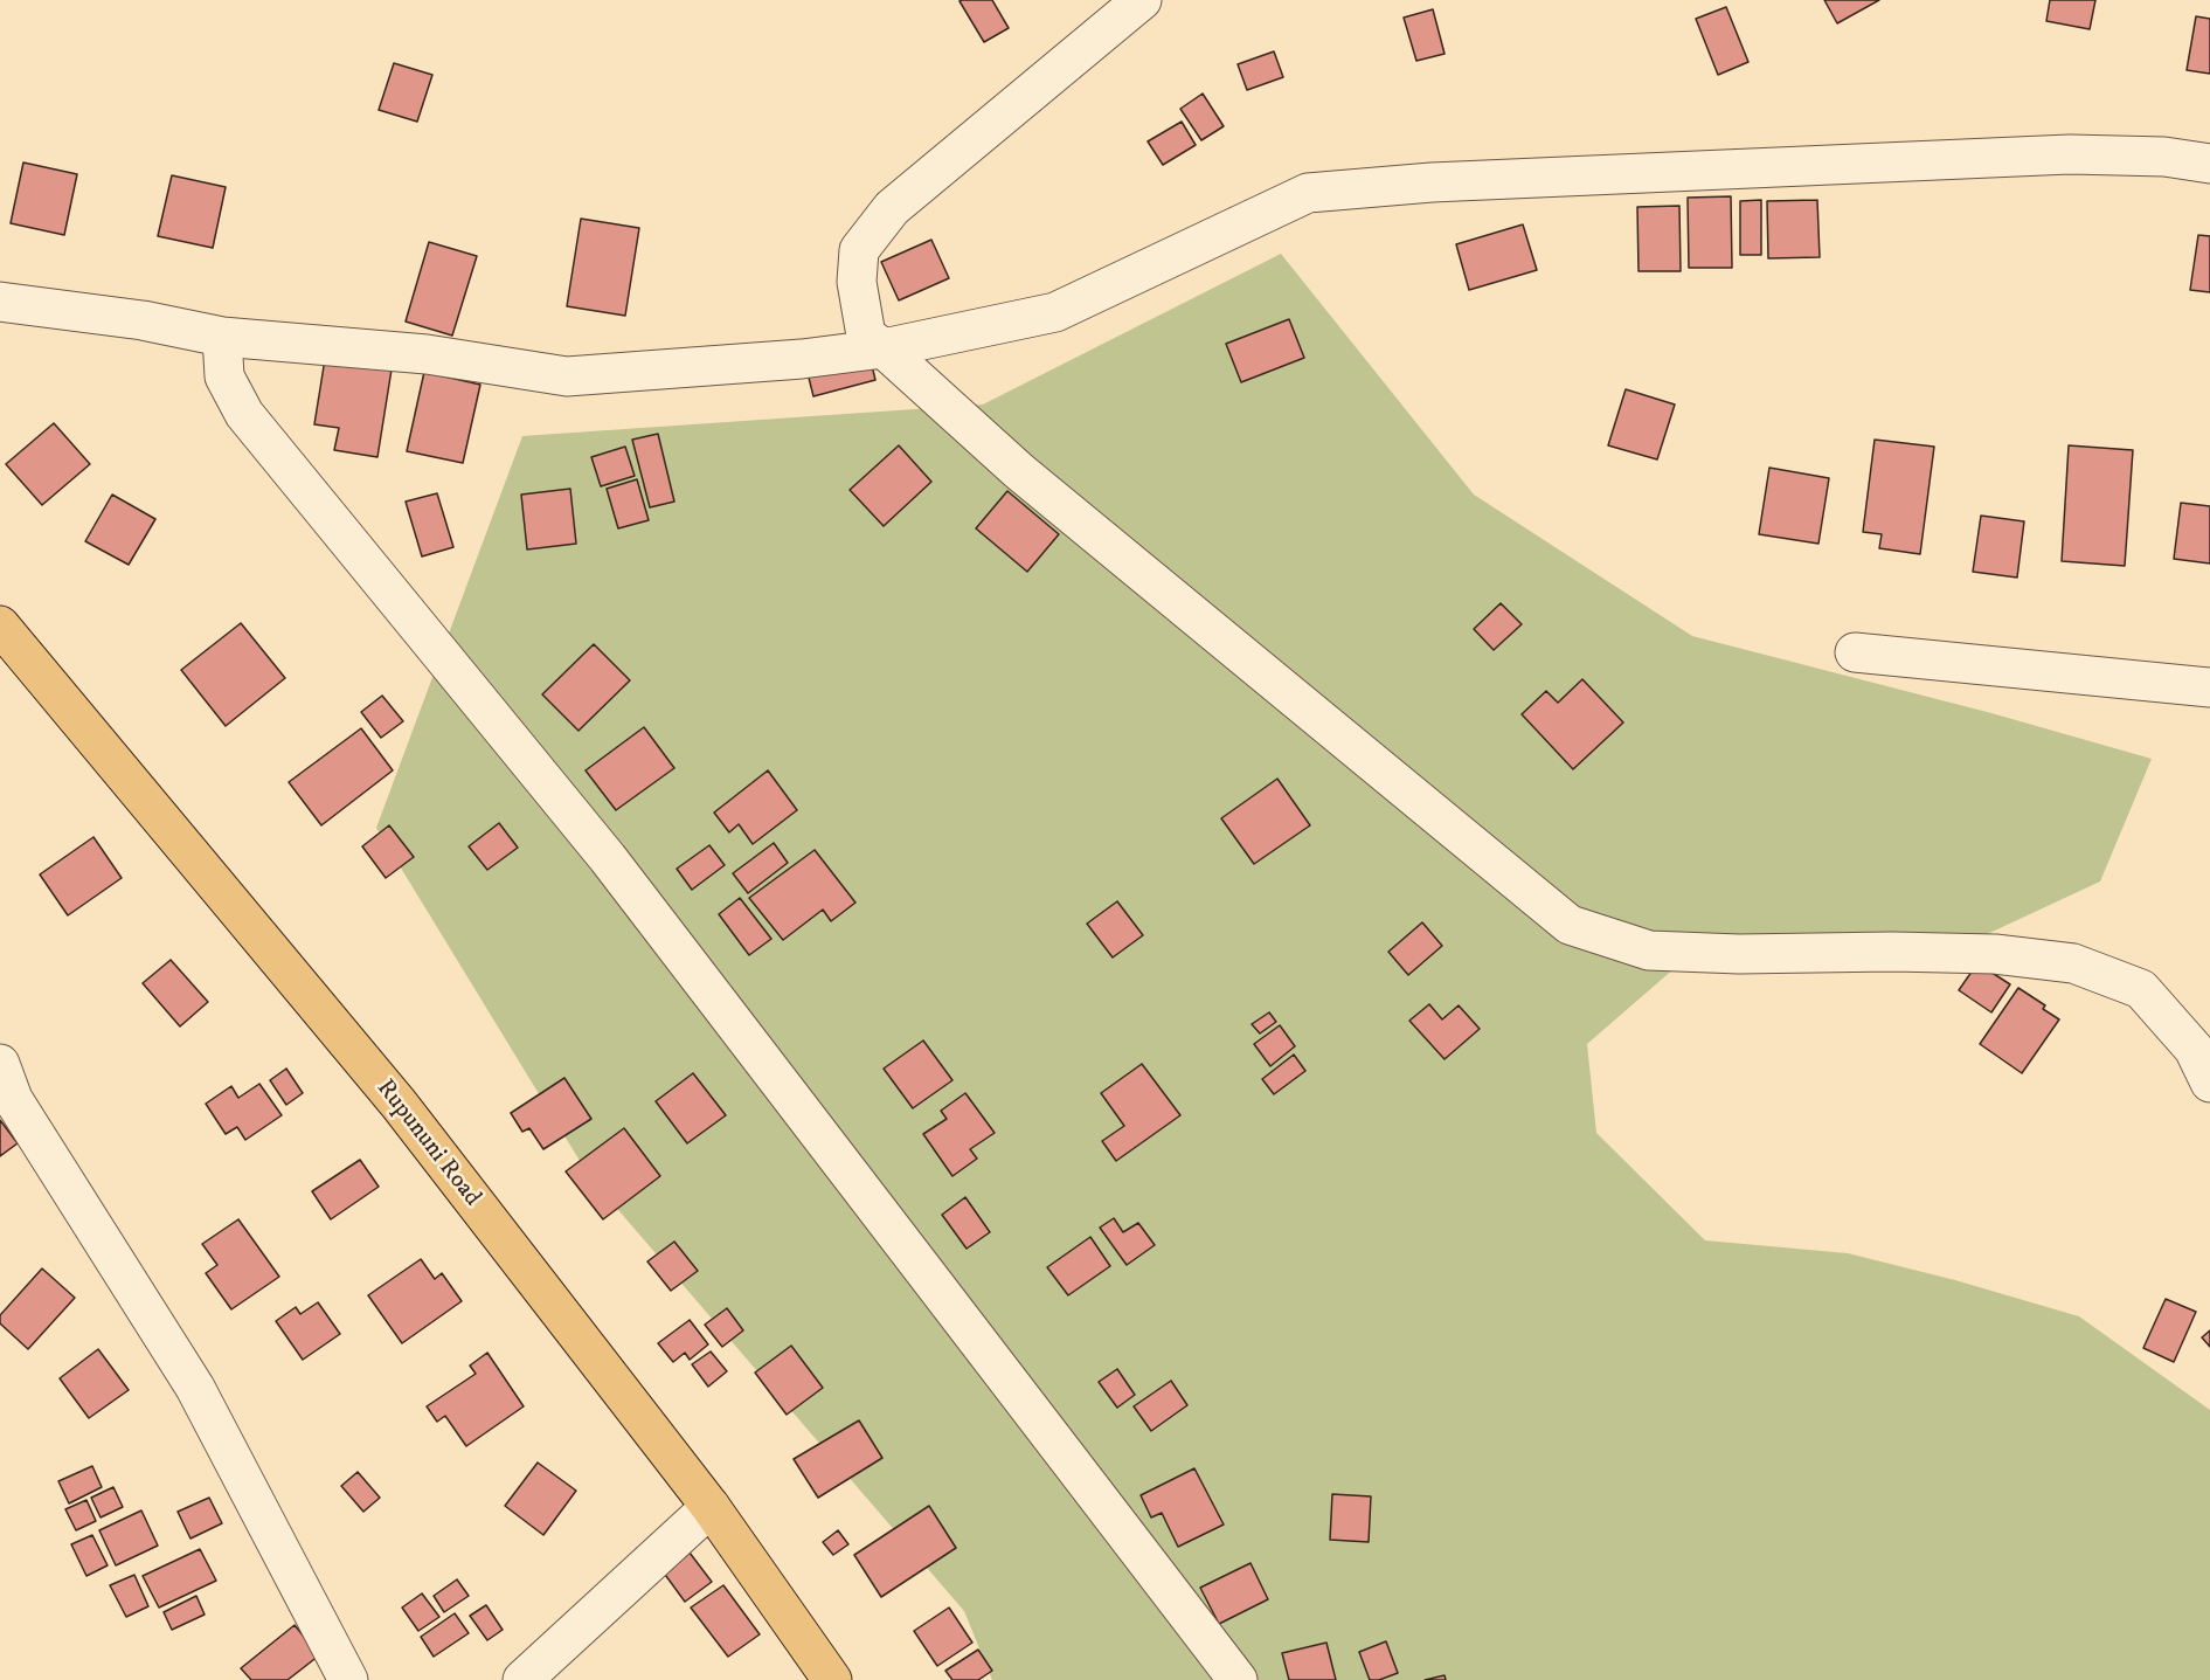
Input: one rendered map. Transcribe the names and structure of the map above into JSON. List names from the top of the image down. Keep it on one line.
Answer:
{"streets":{"main road":["Rupununi Road"]}}
